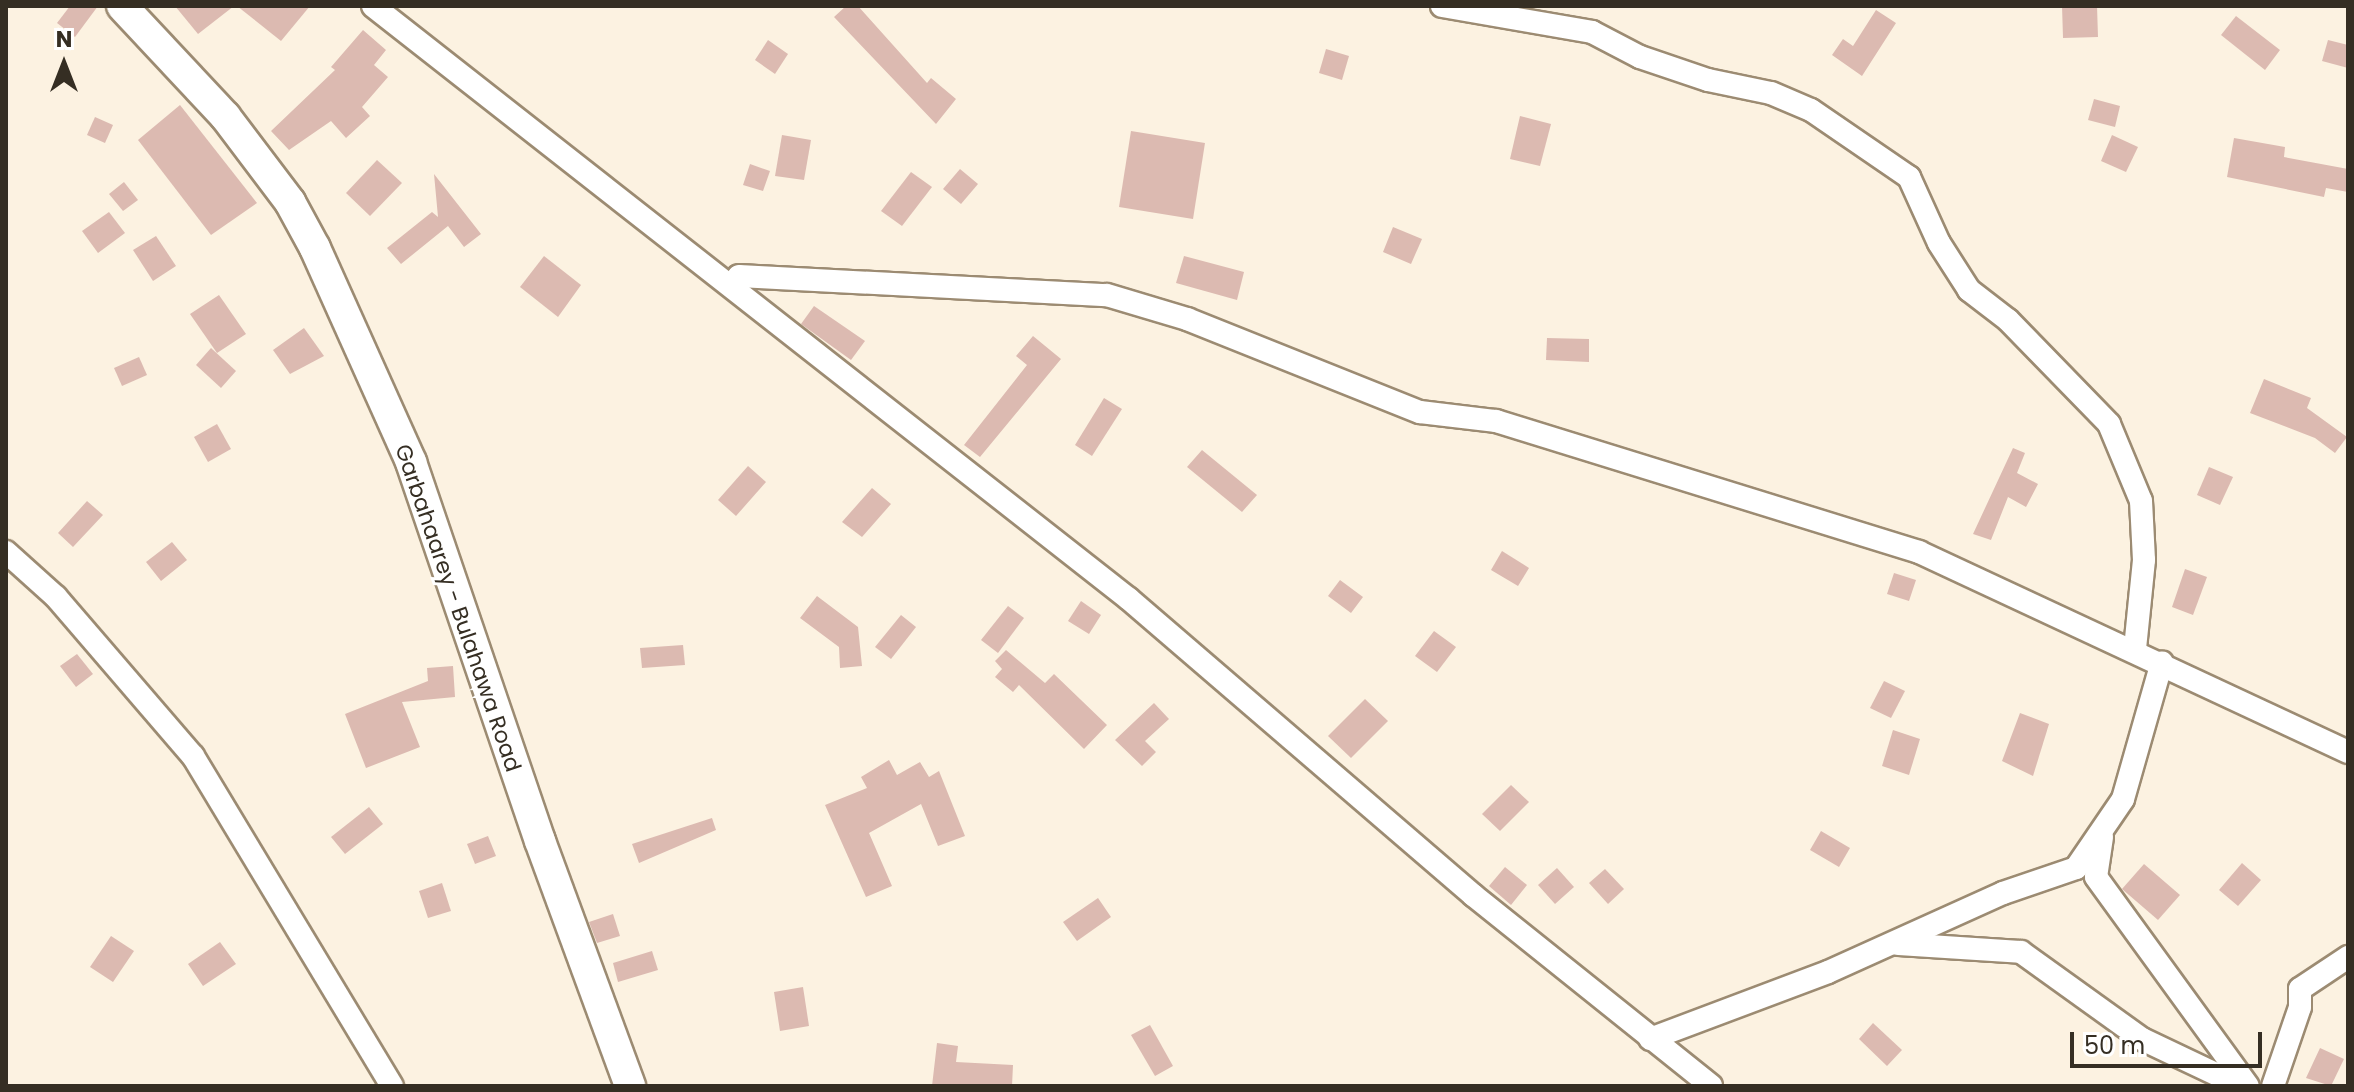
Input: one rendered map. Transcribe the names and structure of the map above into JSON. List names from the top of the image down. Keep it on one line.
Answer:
{"streets":{"main road":["Garbahaarey - Bulahawa Road"]},"scale_bar":"50 m","north":"top"}
